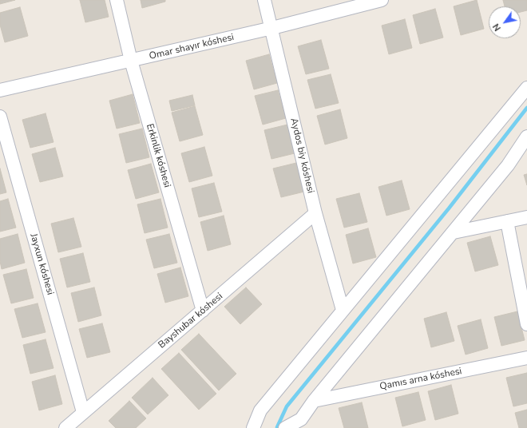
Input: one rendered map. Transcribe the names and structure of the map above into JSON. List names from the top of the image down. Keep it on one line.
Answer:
{"streets":{"street":["Omar shayır kóshesi","Erkinlik kóshesi","Aydos biy kóshesi","Jayxun kóshesi","Bayshubar kóshesi","Qamıs arna kóshesi"]},"crossings":[["Omar shayır kóshesi","Erkinlik kóshesi"],["Omar shayır kóshesi","Aydos biy kóshesi"],["Erkinlik kóshesi","Bayshubar kóshesi"],["Aydos biy kóshesi","Bayshubar kóshesi"],["Jayxun kóshesi","Bayshubar kóshesi"]],"north":"bottom left"}
